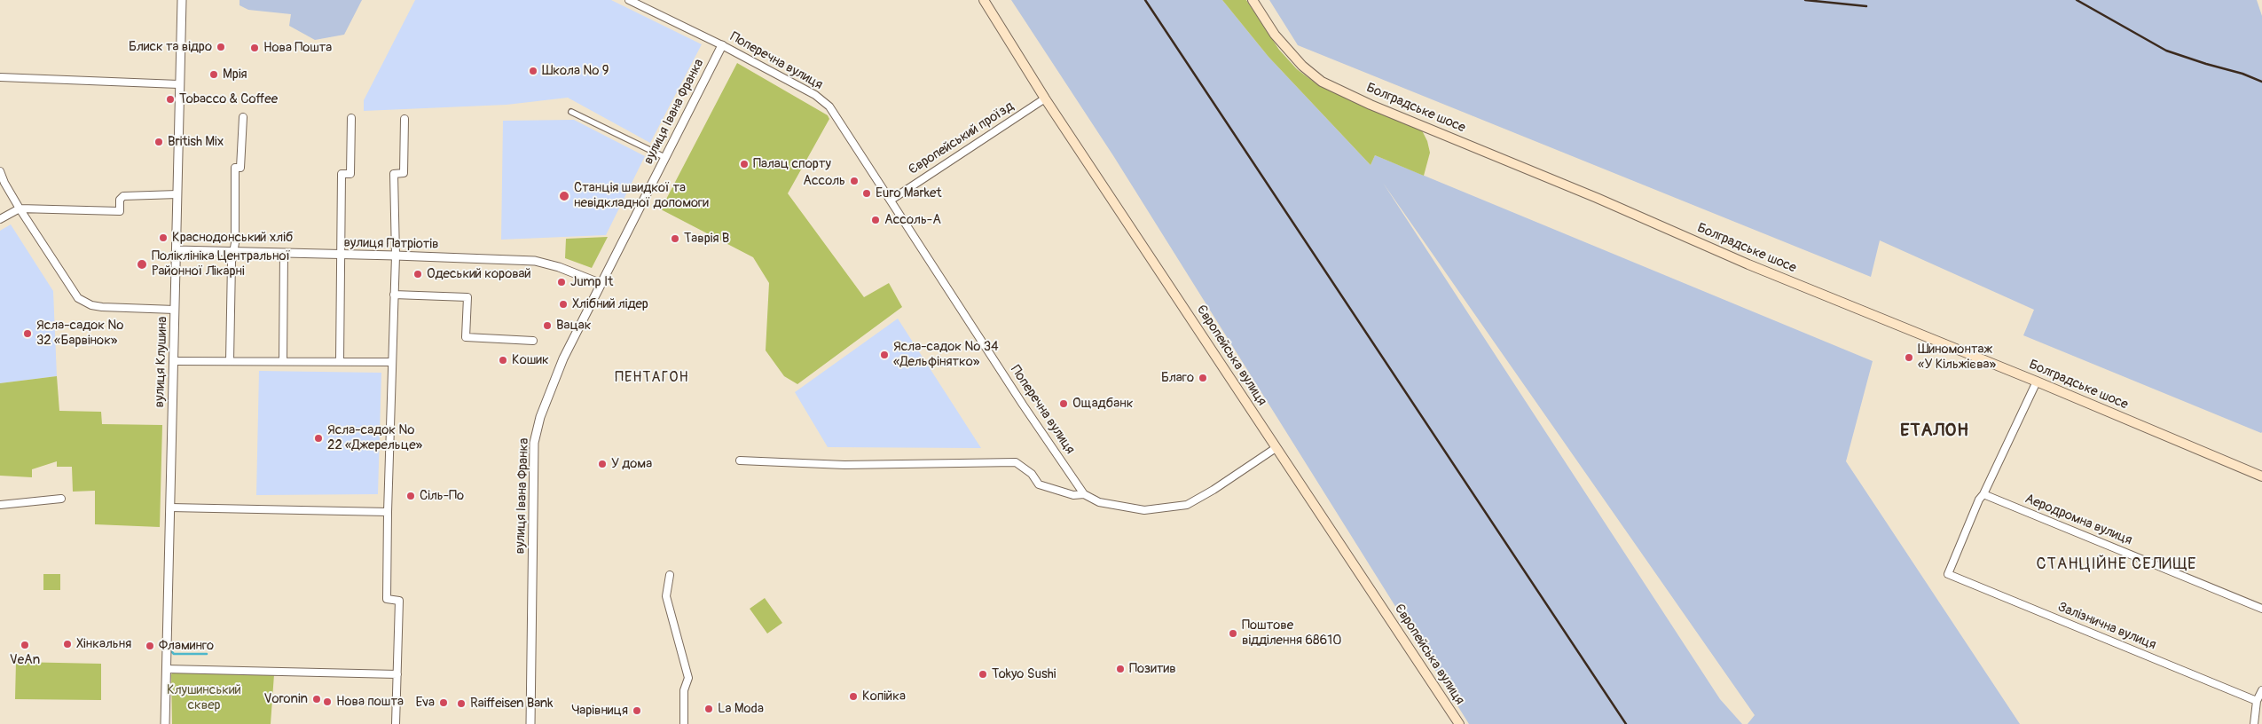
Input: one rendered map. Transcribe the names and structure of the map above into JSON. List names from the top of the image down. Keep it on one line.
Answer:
{"streets":{"main road":["Болградське шосе","Європейська вулиця"],"street":["Поперечна вулиця","вулиця Івана Франка","Європейський проїзд","вулиця Патріотів","вулиця Клушина","Аеродромна вулиця","Залізнична вулиця"]},"crossings":[["Поперечна вулиця","вулиця Івана Франка"],["Поперечна вулиця","Європейський проїзд"],["вулиця Івана Франка","вулиця Патріотів"],["Європейський проїзд","Європейська вулиця"],["вулиця Патріотів","вулиця Клушина"],["Аеродромна вулиця","Залізнична вулиця"]],"districts":["ПЕНТАГОН","ЕТАЛОН","СТАНЦІЙНЕ СЕЛИЩЕ"],"parks":["Клушинський сквер"],"places":["Блиск та відро","Нова Пошта","Школа № 9","Мрія","Tobacco & Coffee","British Mix","Палац спорту","Ассоль","Euro Market","Станція швидкої та невідкладної допомоги","Ассоль-А","Краснодонський хліб","Таврія В","Поліклініка Центральної Районної Лікарні","Одеський коровай","Jump It","Хлібний лідер","Вацак","Ясла-садок № 32 «Барвінок»","Ясла-садок № 34 «Дельфінятко»","Шиномонтаж «У Кільжієва»","Кошик","Благо","Ощадбанк","Ясла-садок № 22 «Джерельце»","У дома","Сіль-По","Поштове відділення 68610","Хінкальня","VeAn","Фламинго","Позитив","Tokyo Sushi","Копійка","Voronin","Нова пошта","Eva","Raiffeisen Bank","La Moda","Чарівниця"]}
